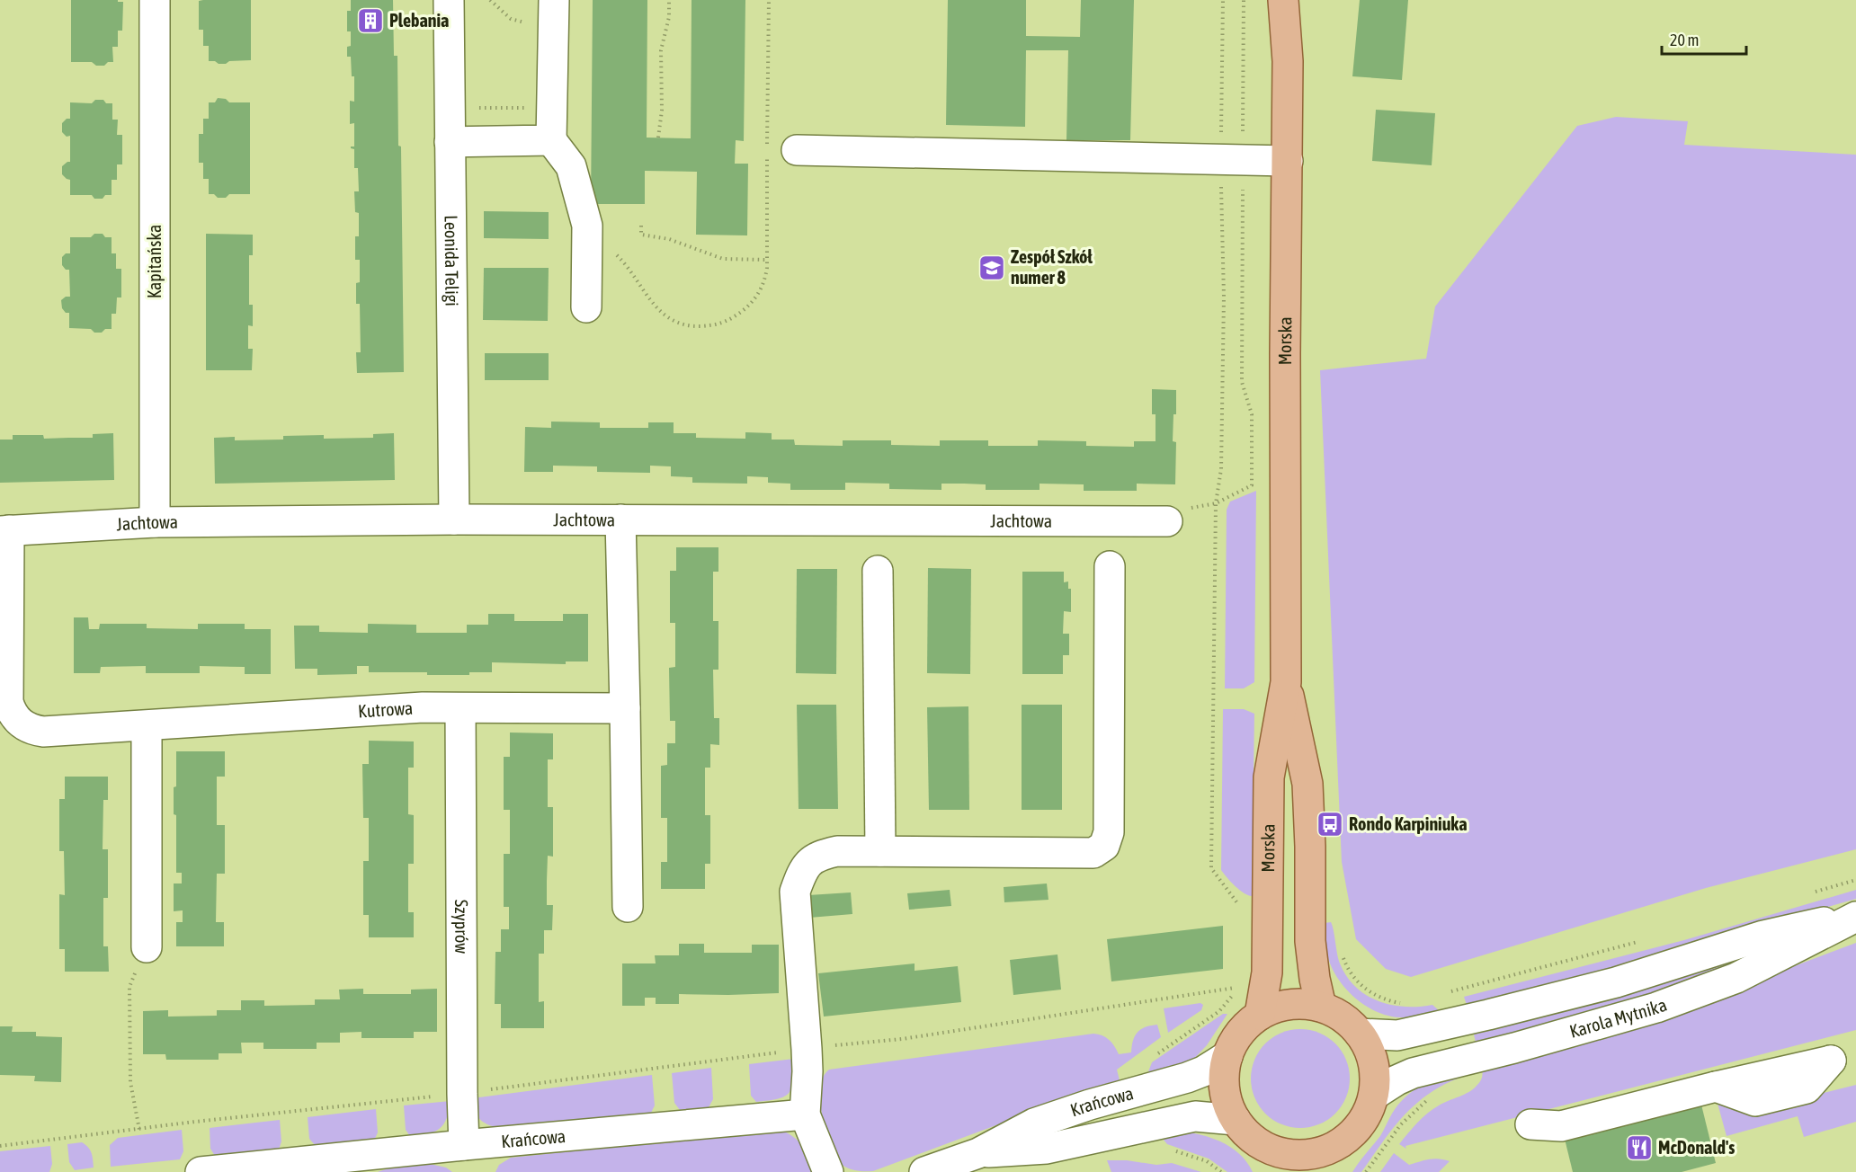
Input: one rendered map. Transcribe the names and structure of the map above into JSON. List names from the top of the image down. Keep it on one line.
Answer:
{"streets":{"main road":["Morska"],"street":["Leonida Teligi","Kapitańska","Jachtowa","Kutrowa","Szyprów","Karola Mytnika","Krańcowa"]},"crossings":[["Leonida Teligi","Jachtowa"],["Kapitańska","Jachtowa"],["Morska","Karola Mytnika"],["Morska","Krańcowa"],["Jachtowa","Kutrowa"],["Kutrowa","Szyprów"],["Szyprów","Krańcowa"],["Karola Mytnika","Krańcowa"]],"places":{"building":["Plebania"],"school or university":["Zespół Szkół numer 8"],"bus stop":["Rondo Karpiniuka"],"restaurant":["McDonald's"]},"scale_bar":"20 m"}
